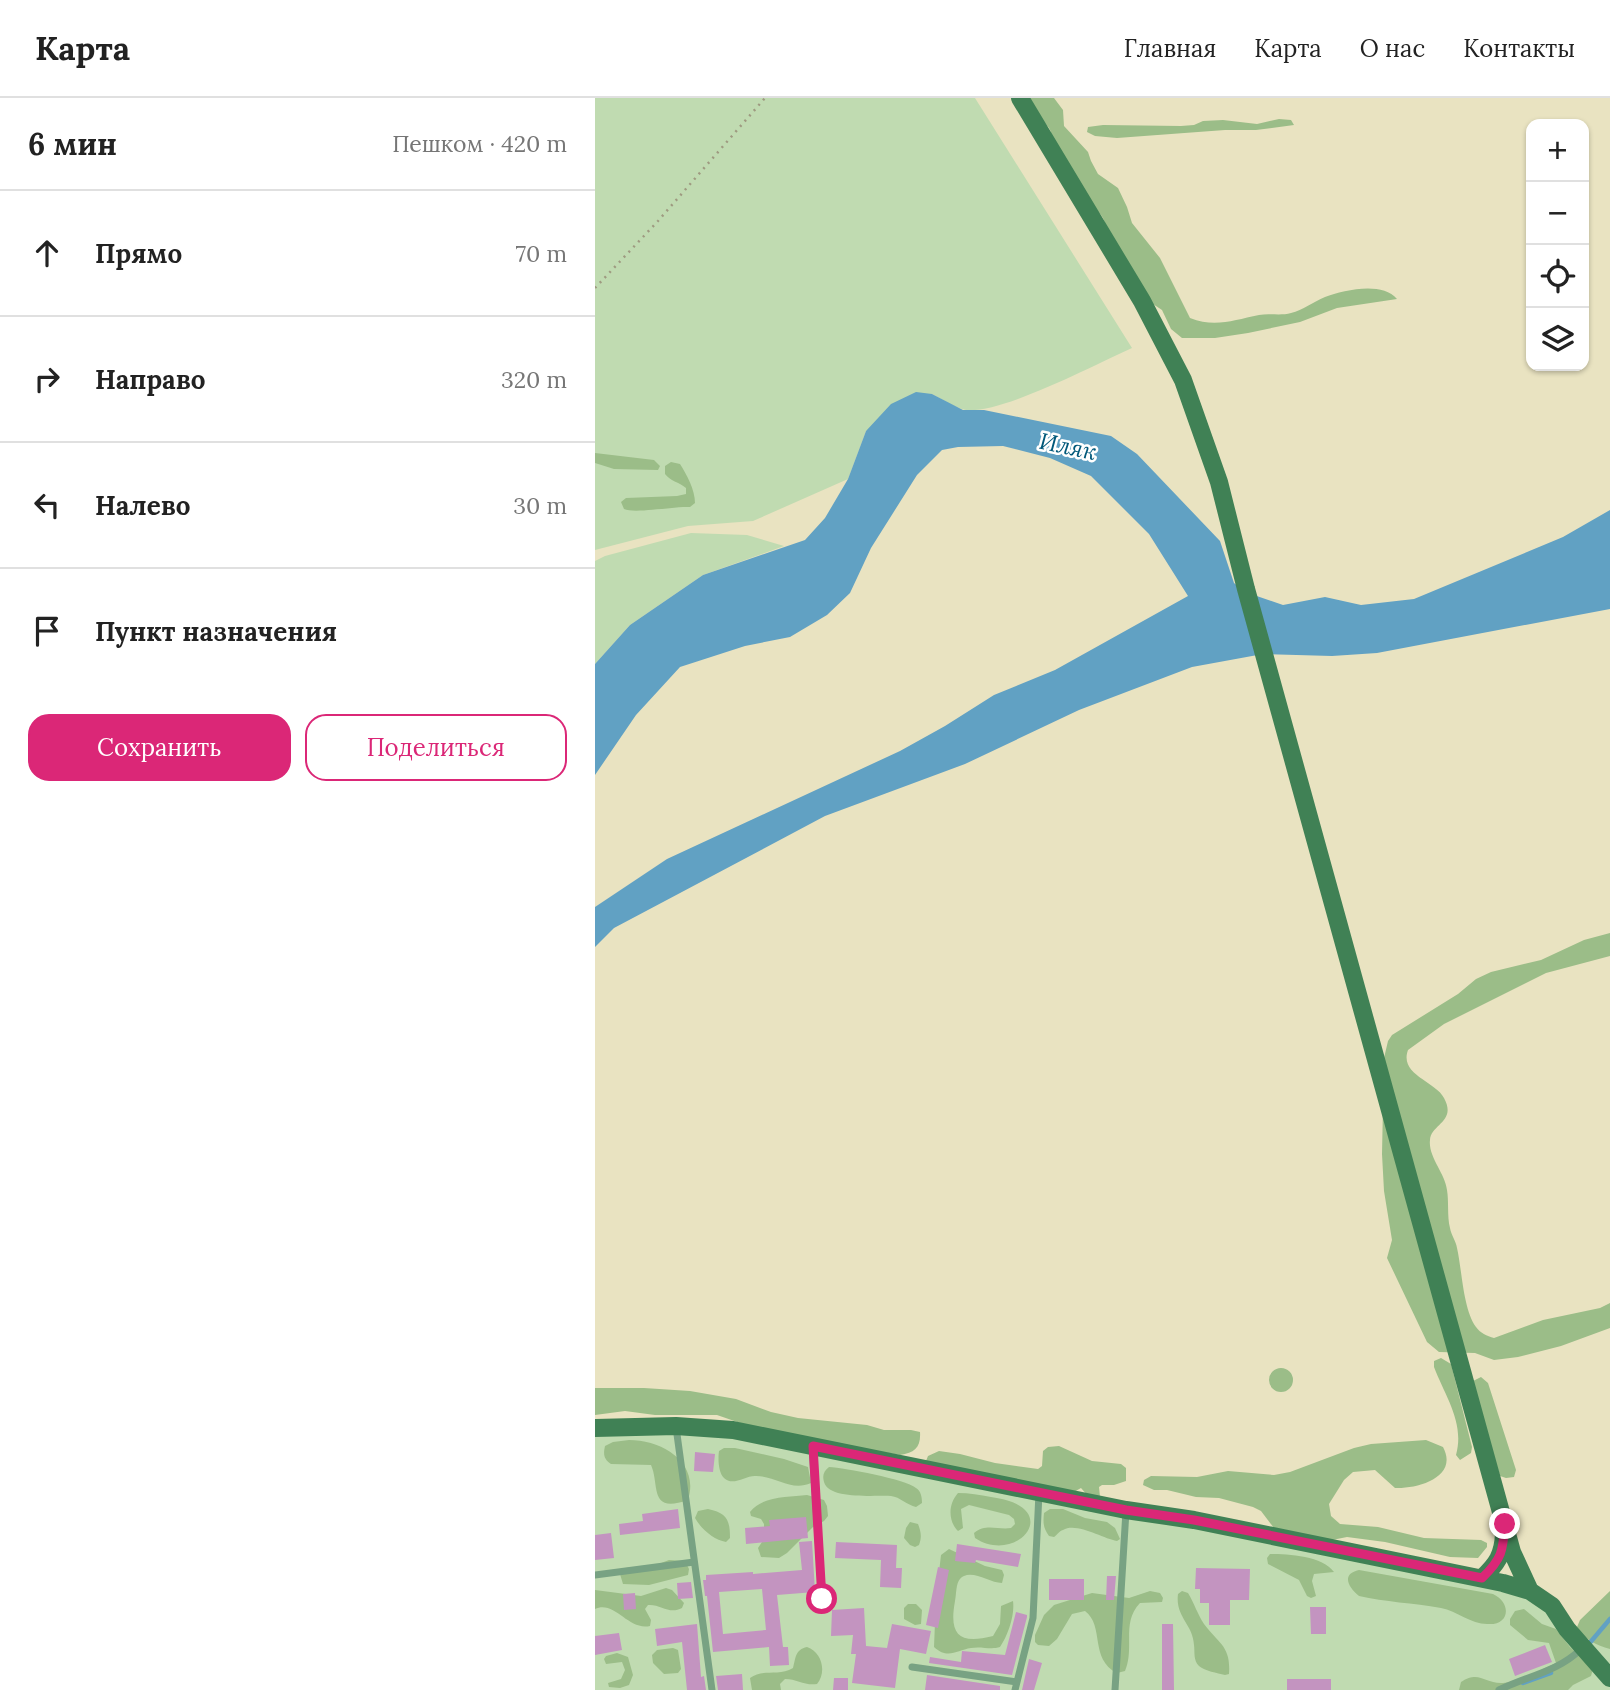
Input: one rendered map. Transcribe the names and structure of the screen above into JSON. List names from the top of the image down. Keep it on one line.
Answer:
{"water":["Иляк"],"page":{"header":"Карта","nav":["Главная","Карта","О нас","Контакты"],"heading":["6 мин","Пешком · 420 m"],"map_buttons":["+","−"],"list":[["Прямо","70 m"],["Направо","320 m"],["Налево","30 m"],"Пункт назначения"],"buttons":["Сохранить","Поделиться"]}}
